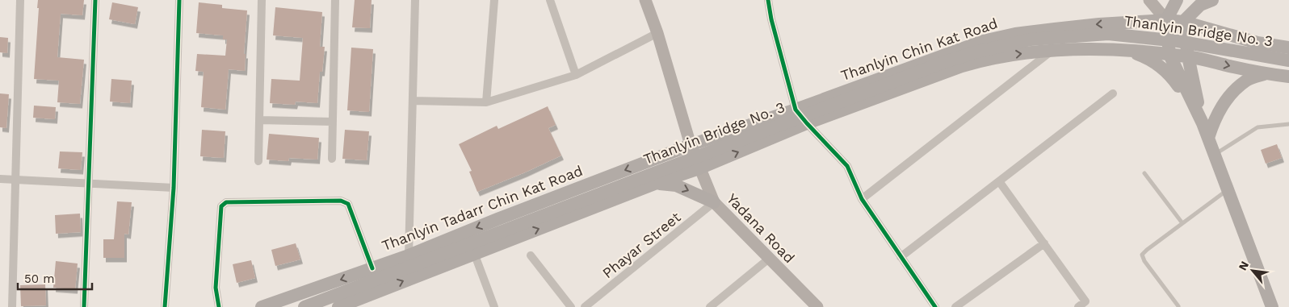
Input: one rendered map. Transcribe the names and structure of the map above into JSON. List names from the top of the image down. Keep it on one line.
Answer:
{"streets":{"main road":["Thanlyin Bridge No. 3","Thanlyin Chin Kat Road","Thanlyin Tadarr Chin Kat Road","Yadana Road"],"street":["Phayar Street"]},"crossings":[["Thanlyin Chin Kat Road","Thanlyin Tadarr Chin Kat Road"],["Thanlyin Chin Kat Road","Yadana Road"],["Thanlyin Tadarr Chin Kat Road","Yadana Road"],["Yadana Road","Phayar Street"]],"scale_bar":"50 m","north":"top left"}
